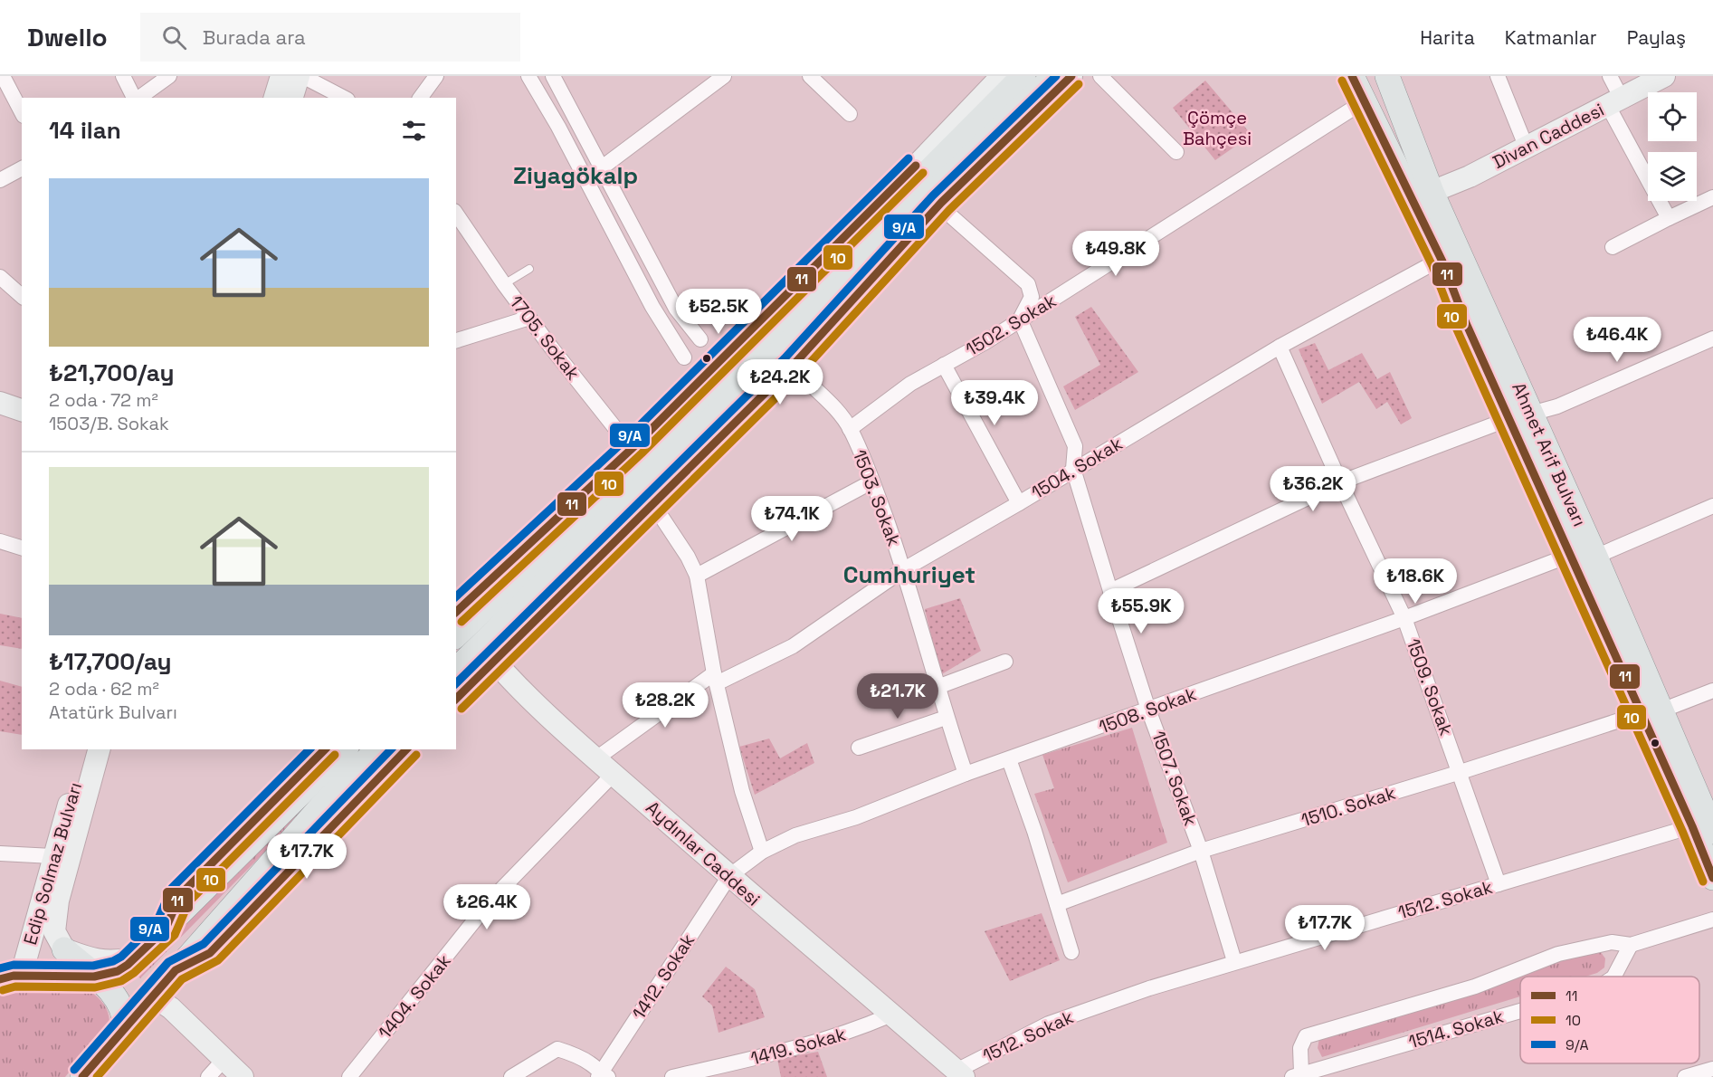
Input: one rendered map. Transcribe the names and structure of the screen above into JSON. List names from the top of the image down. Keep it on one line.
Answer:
{"streets":{"main road":["Ahmet Arif Bulvarı"],"street":["Divan Caddesi","1502. Sokak","1705. Sokak","1504. Sokak","1503. Sokak","1509. Sokak","1508. Sokak","1507. Sokak","1510. Sokak","Aydınlar Caddesi","Edip Solmaz Bulvarı","1512. Sokak","1412. Sokak","1404. Sokak","1514. Sokak","1419. Sokak"]},"crossings":[["Divan Caddesi","Ahmet Arif Bulvarı"],["1502. Sokak","Ahmet Arif Bulvarı"],["1502. Sokak","1503. Sokak"],["1502. Sokak","1507. Sokak"],["Ahmet Arif Bulvarı","1504. Sokak"],["Ahmet Arif Bulvarı","1508. Sokak"],["Ahmet Arif Bulvarı","1510. Sokak"],["Ahmet Arif Bulvarı","1512. Sokak"],["1504. Sokak","1503. Sokak"],["1504. Sokak","1509. Sokak"],["1504. Sokak","1507. Sokak"],["1504. Sokak","Aydınlar Caddesi"],["1503. Sokak","1508. Sokak"],["1509. Sokak","1508. Sokak"],["1509. Sokak","1510. Sokak"],["1509. Sokak","1512. Sokak"],["1508. Sokak","1507. Sokak"],["1508. Sokak","Aydınlar Caddesi"],["1508. Sokak","1412. Sokak"],["1507. Sokak","1510. Sokak"],["1507. Sokak","1512. Sokak"],["Aydınlar Caddesi","1512. Sokak"],["Aydınlar Caddesi","1412. Sokak"],["Aydınlar Caddesi","1404. Sokak"],["Aydınlar Caddesi","1419. Sokak"]],"districts":["Ziyagökalp","Cumhuriyet"],"parks":["Çömçe Bahçesi"],"lines":["transit line 11","transit line 9/A","transit line 10"],"legend":["11","10","9/A"],"page":{"header":"Dwello","search":"Burada ara","nav":["Harita","Katmanlar","Paylaş"],"heading":"14 ilan","list":[{"name":"₺21,700/ay","note":"2 oda · 72 m² · 1503/B. Sokak"},{"name":"₺17,700/ay","note":"2 oda · 62 m² · Atatürk Bulvarı"}],"price":["₺49.8K","₺52.5K","₺46.4K","₺24.2K","₺39.4K","₺36.2K","₺74.1K","₺18.6K","₺55.9K","₺21.7K","₺28.2K","₺17.7K","₺26.4K","₺17.7K"]}}
